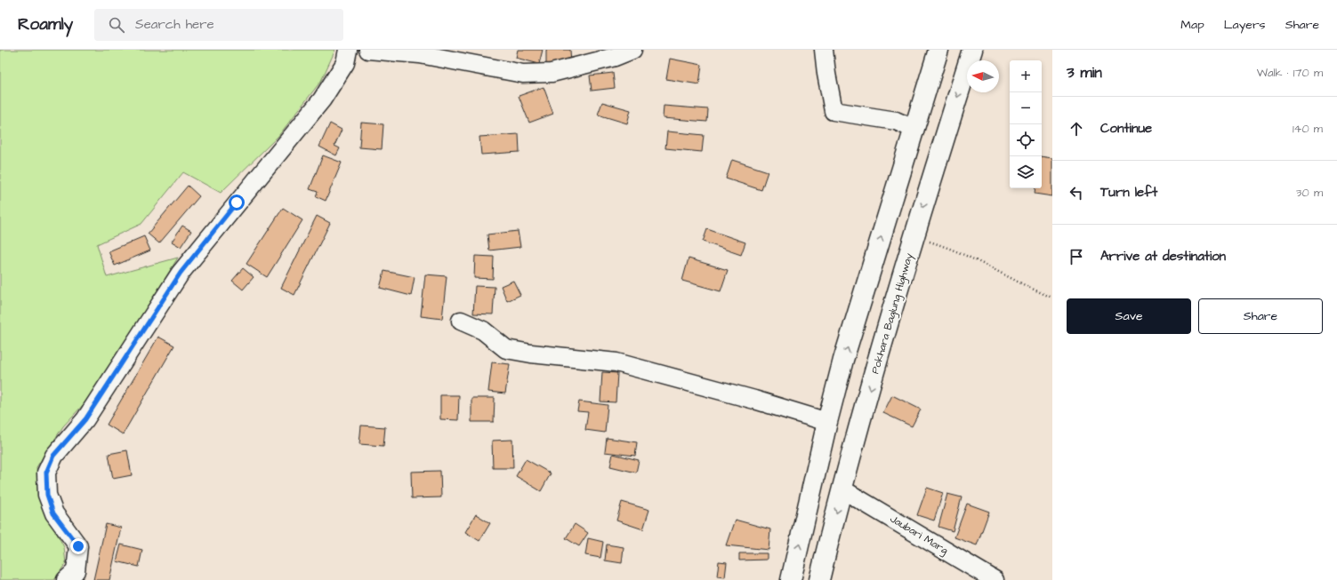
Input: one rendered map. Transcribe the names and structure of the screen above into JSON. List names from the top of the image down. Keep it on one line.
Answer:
{"streets":{"highway":["Pokhara Baglung Highway"],"street":["Jaubari Marg"]},"crossings":[["Pokhara Baglung Highway","Jaubari Marg"]],"north":"left","page":{"header":"Roamly","search":"Search here","nav":["Map","Layers","Share"],"heading":["3 min","Walk · 170 m"],"map_buttons":["+","−"],"list":[["Continue","140 m"],["Turn left","30 m"],"Arrive at destination"],"buttons":["Save","Share"]}}
